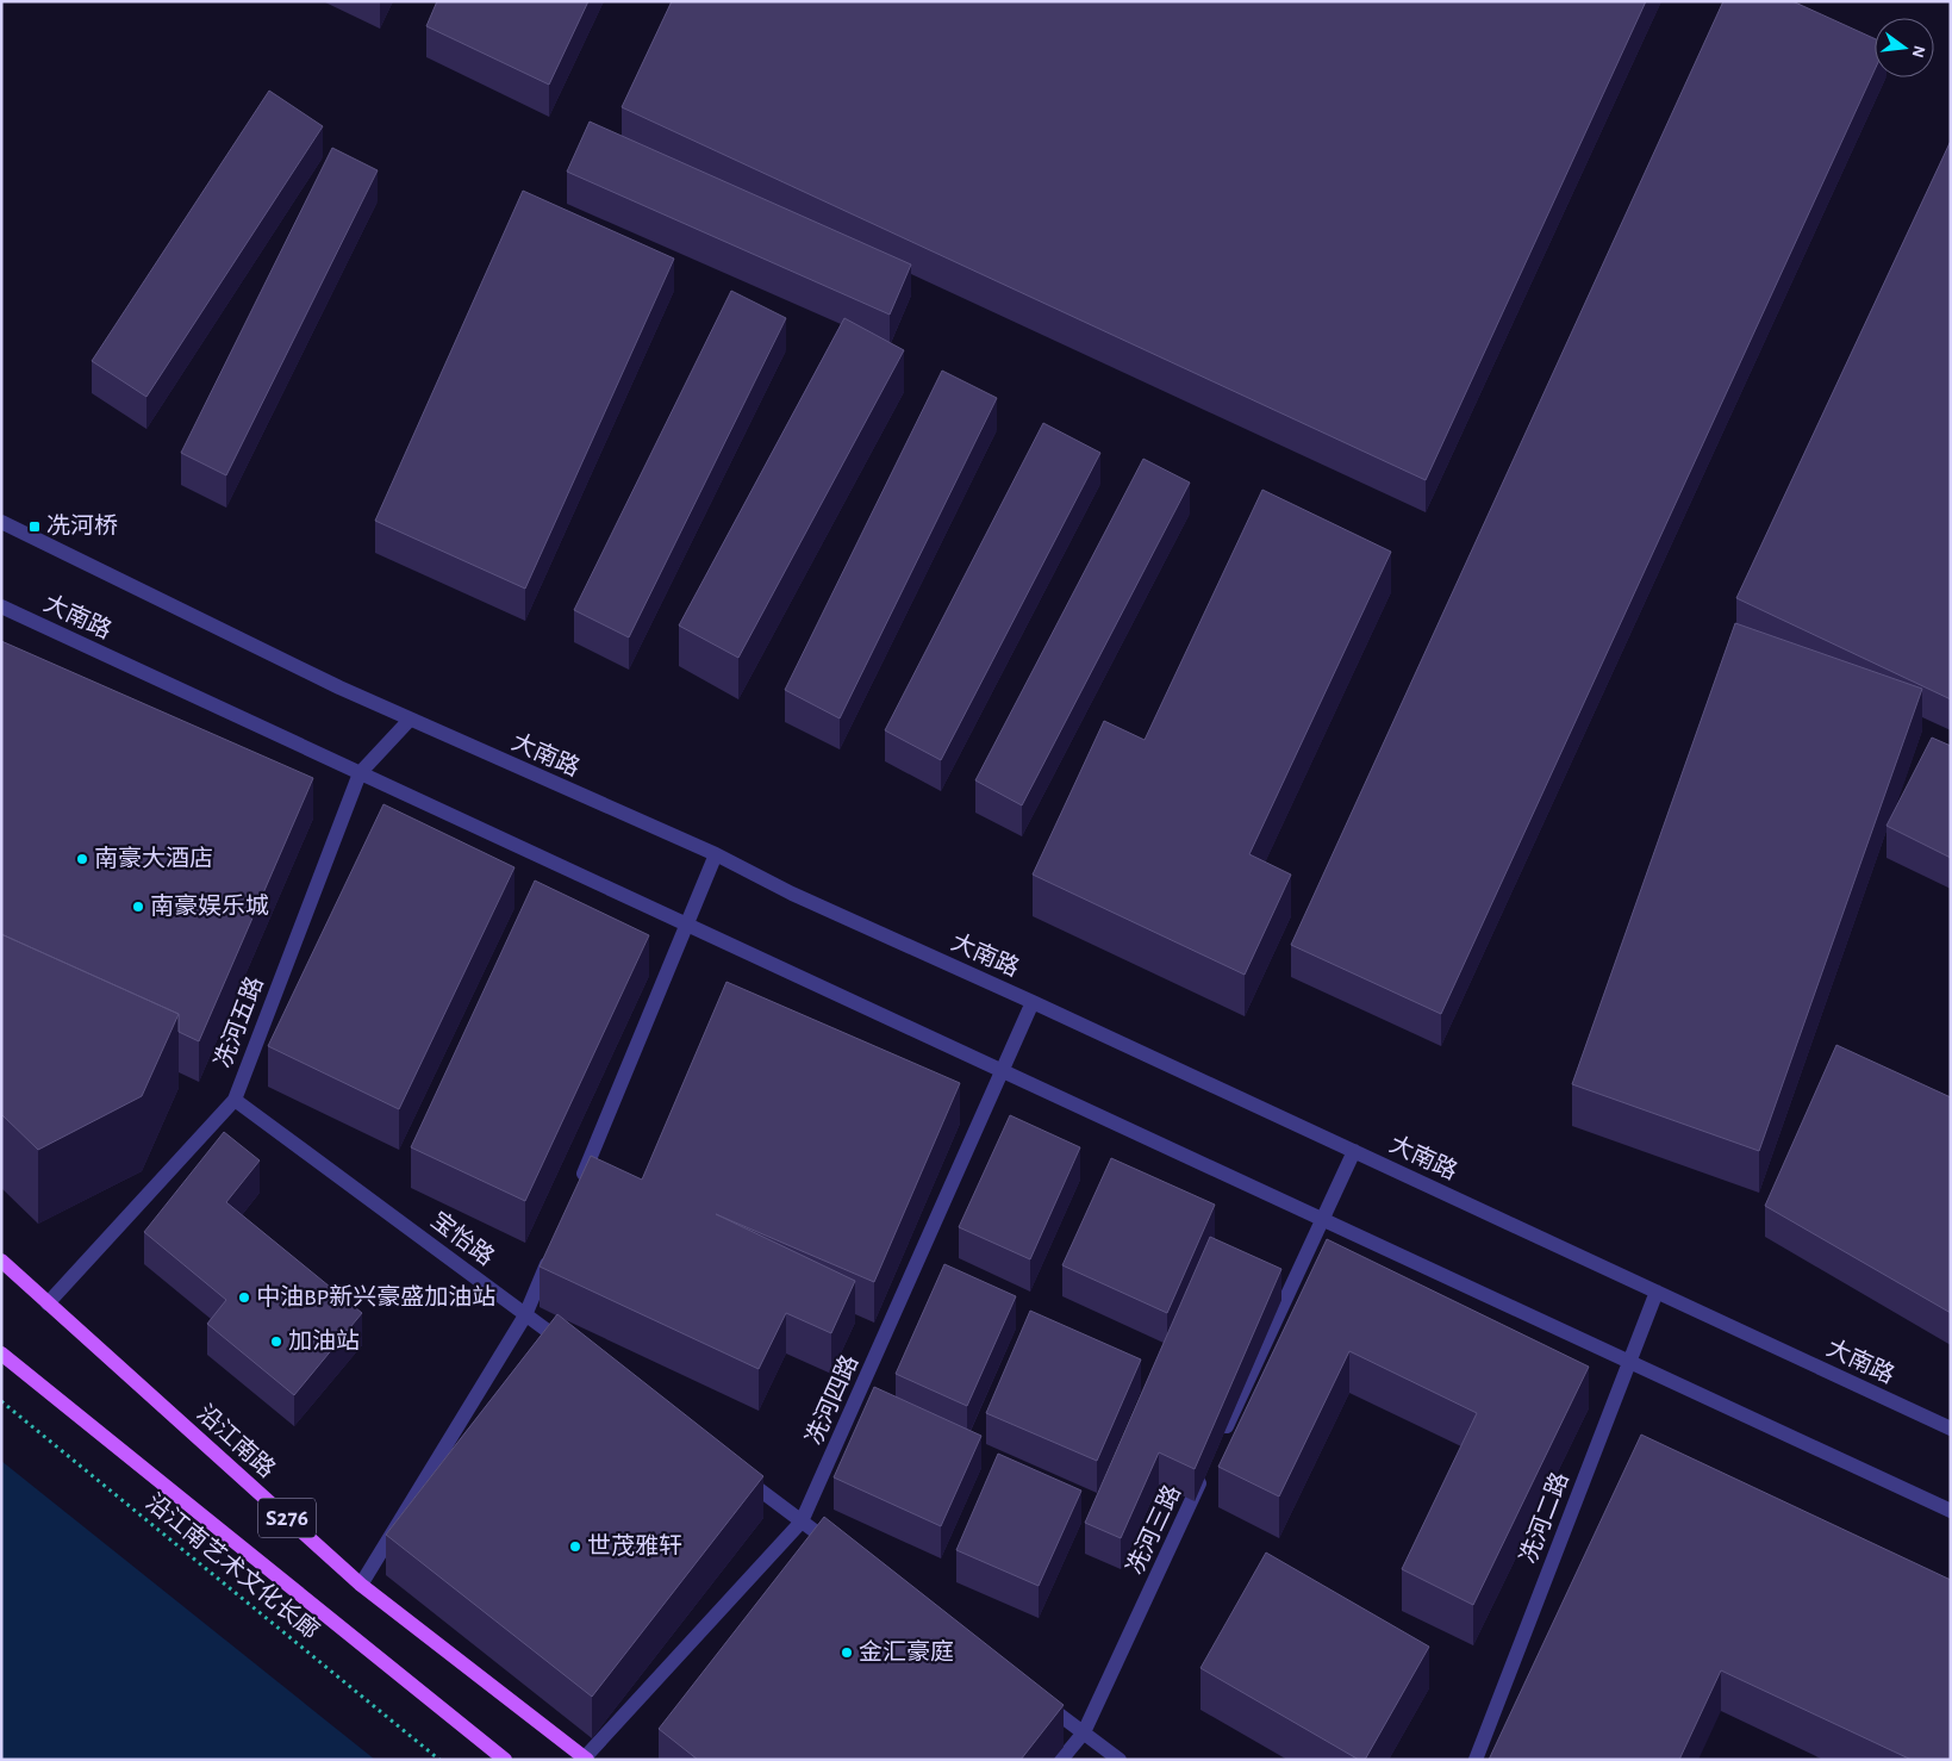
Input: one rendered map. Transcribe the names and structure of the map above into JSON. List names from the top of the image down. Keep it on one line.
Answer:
{"streets":{"main road":["沿江南路","S276"],"street":["大南路","冼河五路","宝怡路","冼河四路","冼河二路","冼河三路"],"path":["沿江南艺术文化长廊"]},"crossings":[["大南路","冼河五路"],["大南路","冼河四路"],["大南路","冼河二路"],["冼河五路","宝怡路"],["冼河五路","沿江南路"],["冼河四路","沿江南路"]],"places":{"transit":["冼河桥"],"other":["南豪大酒店","南豪娱乐城","中油BP新兴豪盛加油站","加油站","世茂雅轩","金汇豪庭"]},"north":"right"}
